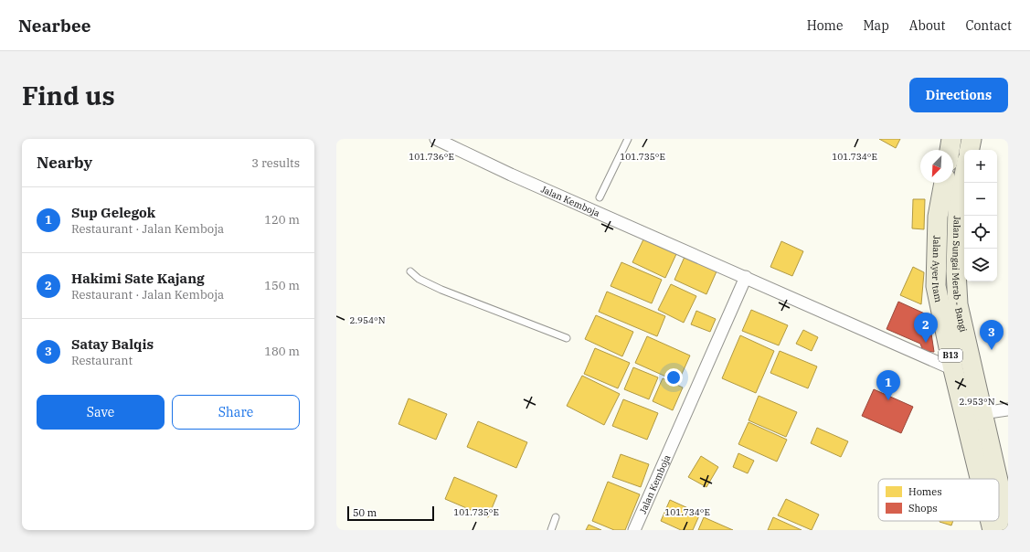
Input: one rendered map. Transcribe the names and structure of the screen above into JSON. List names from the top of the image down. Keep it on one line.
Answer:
{"streets":{"main road":["Jalan Ayer Itam","Jalan Sungai Merab - Bangi","B13"],"street":["Jalan Kemboja"]},"crossings":[["Jalan Kemboja","Jalan Ayer Itam"],["Jalan Sungai Merab - Bangi","B13"]],"legend":["Homes","Shops"],"scale_bar":"50 m","north":"bottom left","page":{"header":"Nearbee","nav":["Home","Map","About","Contact"],"buttons":["Directions",["Save","Share"]],"title":"Find us","heading":["Nearby","3 results"],"map_buttons":["+","−"],"list":[{"mark":"1","name":"Sup Gelegok","note":"Restaurant · Jalan Kemboja","value":"120 m"},{"mark":"2","name":"Hakimi Sate Kajang","note":"Restaurant · Jalan Kemboja","value":"150 m"},{"mark":"3","name":"Satay Balqis","note":"Restaurant","value":"180 m"}],"pins":["2","3","1"],"scale":"50 m"},"coordinates":["101.736°E","101.735°E","101.734°E","2.954°N","2.953°N"]}
